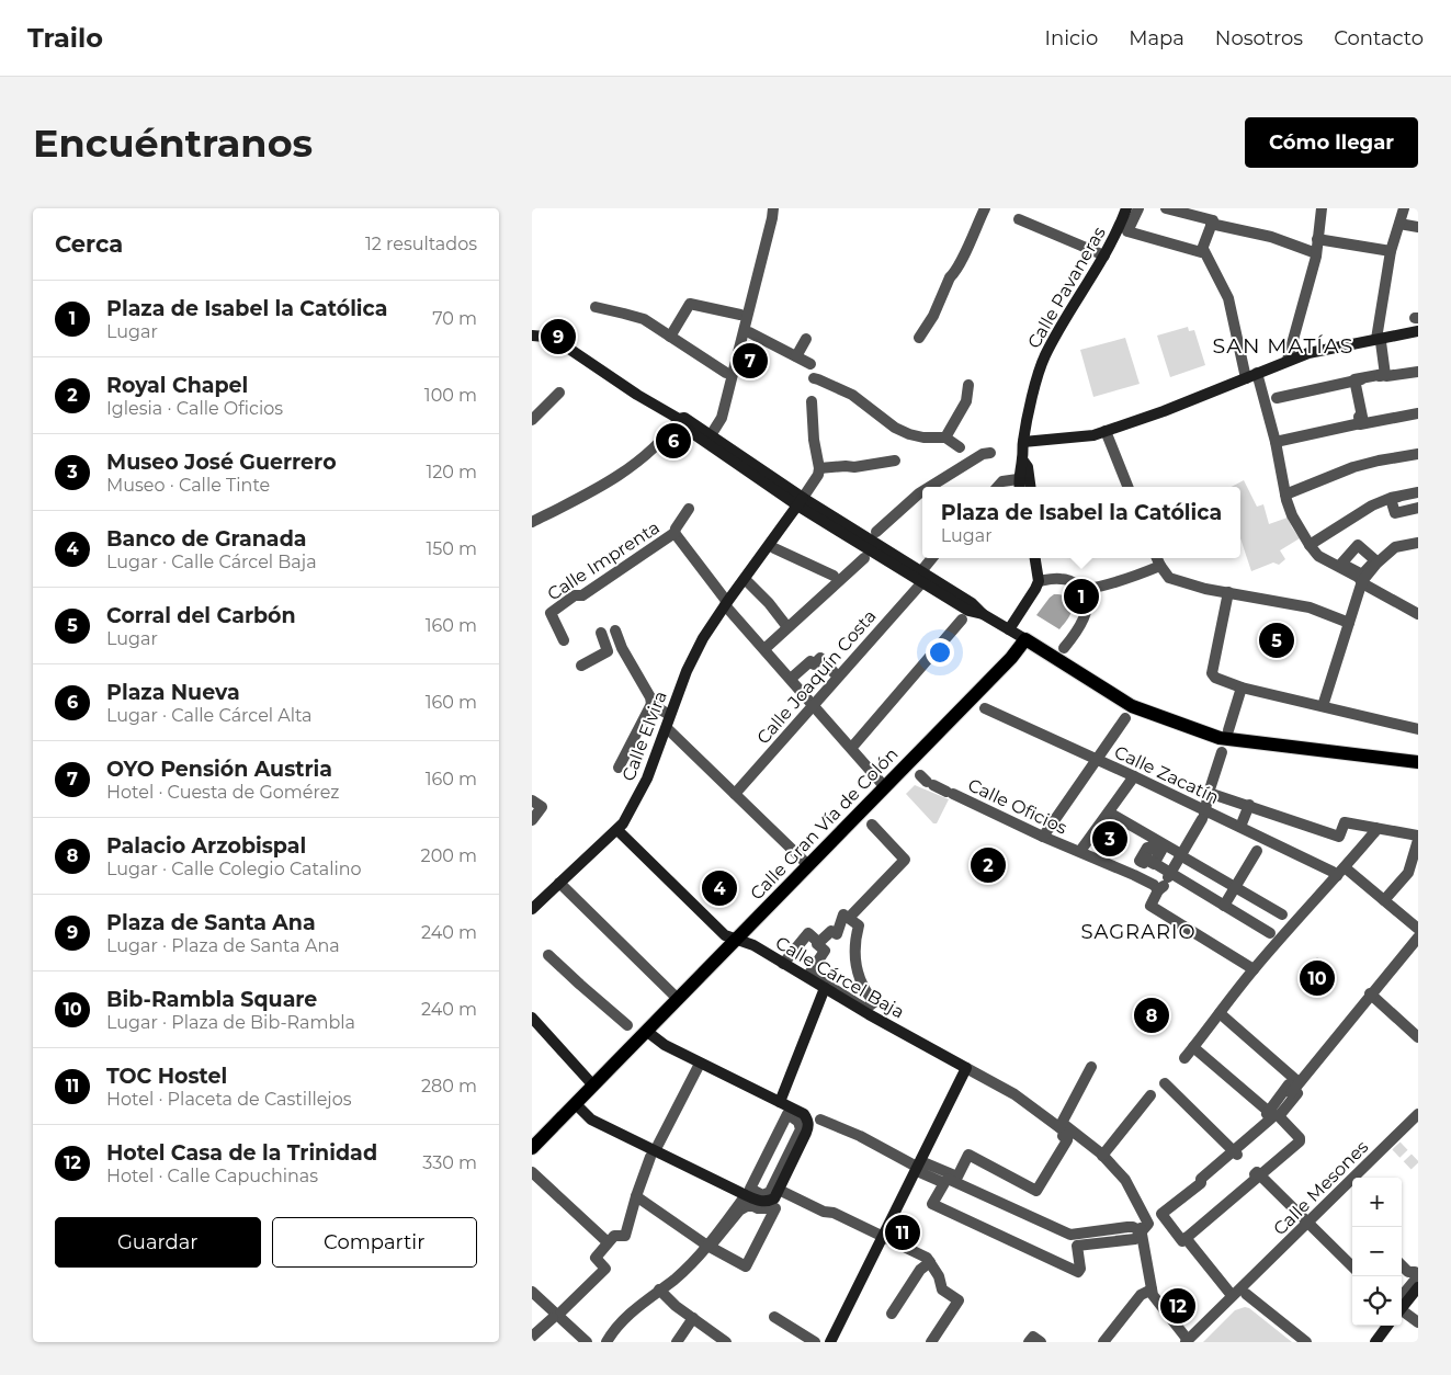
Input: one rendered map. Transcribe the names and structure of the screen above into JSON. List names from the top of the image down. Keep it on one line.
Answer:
{"streets":{"main road":["Calle Pavaneras","Calle Elvira","Calle Gran Vía de Colón","Calle Cárcel Baja"],"street":["Calle Imprenta","Calle Joaquín Costa","Calle Zacatín","Calle Oficios","Calle Mesones"]},"crossings":[["Calle Elvira","Calle Cárcel Baja"],["Calle Gran Vía de Colón","Calle Cárcel Baja"]],"districts":["SAN MATÍAS","SAGRARIO"],"page":{"header":"Trailo","nav":["Inicio","Mapa","Nosotros","Contacto"],"buttons":["Cómo llegar",["Guardar","Compartir"]],"title":"Encuéntranos","heading":["Cerca","12 resultados"],"list":[{"mark":"1","name":"Plaza de Isabel la Católica","note":"Lugar","value":"70 m"},{"mark":"2","name":"Royal Chapel","note":"Iglesia · Calle Oficios","value":"100 m"},{"mark":"3","name":"Museo José Guerrero","note":"Museo · Calle Tinte","value":"120 m"},{"mark":"4","name":"Banco de Granada","note":"Lugar · Calle Cárcel Baja","value":"150 m"},{"mark":"5","name":"Corral del Carbón","note":"Lugar","value":"160 m"},{"mark":"6","name":"Plaza Nueva","note":"Lugar · Calle Cárcel Alta","value":"160 m"},{"mark":"7","name":"OYO Pensión Austria","note":"Hotel · Cuesta de Gomérez","value":"160 m"},{"mark":"8","name":"Palacio Arzobispal","note":"Lugar · Calle Colegio Catalino","value":"200 m"},{"mark":"9","name":"Plaza de Santa Ana","note":"Lugar · Plaza de Santa Ana","value":"240 m"},{"mark":"10","name":"Bib-Rambla Square","note":"Lugar · Plaza de Bib-Rambla","value":"240 m"},{"mark":"11","name":"TOC Hostel","note":"Hotel · Placeta de Castillejos","value":"280 m"},{"mark":"12","name":"Hotel Casa de la Trinidad","note":"Hotel · Calle Capuchinas","value":"330 m"}],"pins":["9","7","6","1","5","3","2","4","10","8","11","12"],"popup":["Plaza de Isabel la Católica","Lugar"],"map_buttons":["+","−"]}}
